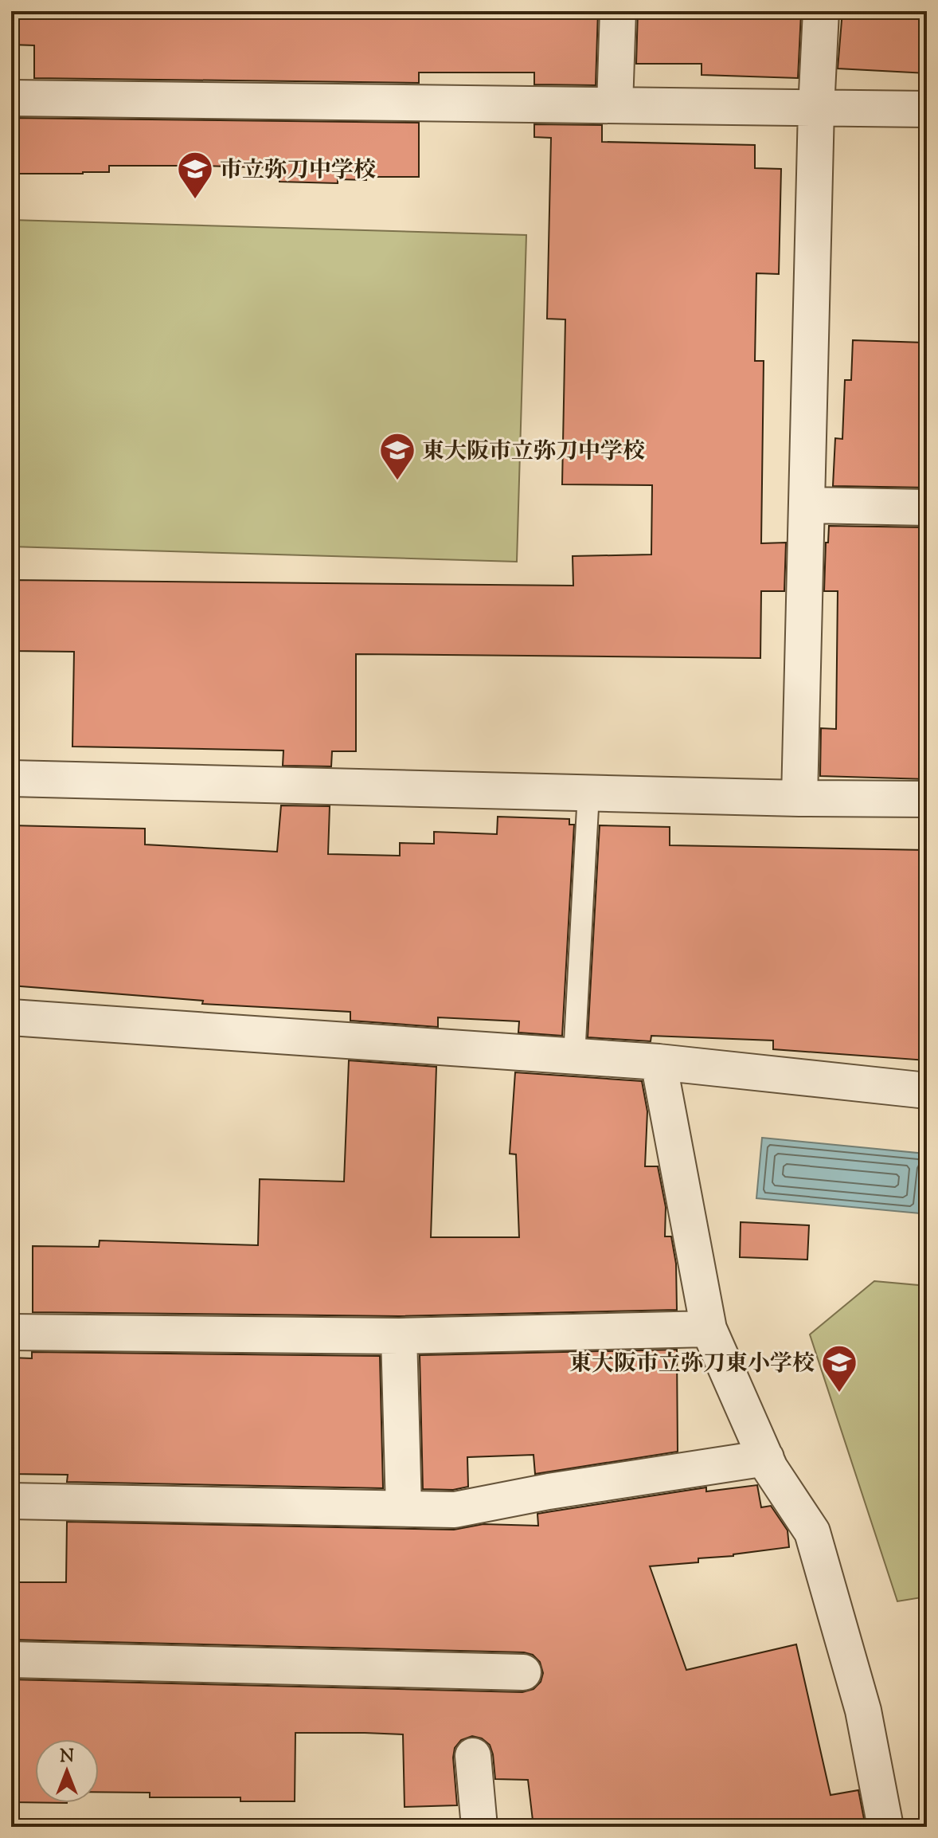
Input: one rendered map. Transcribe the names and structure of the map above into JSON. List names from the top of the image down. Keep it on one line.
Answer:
{"places":{"school or university":["市立弥刀中学校","東大阪市立弥刀中学校","東大阪市立弥刀東小学校"]},"north":"top"}
